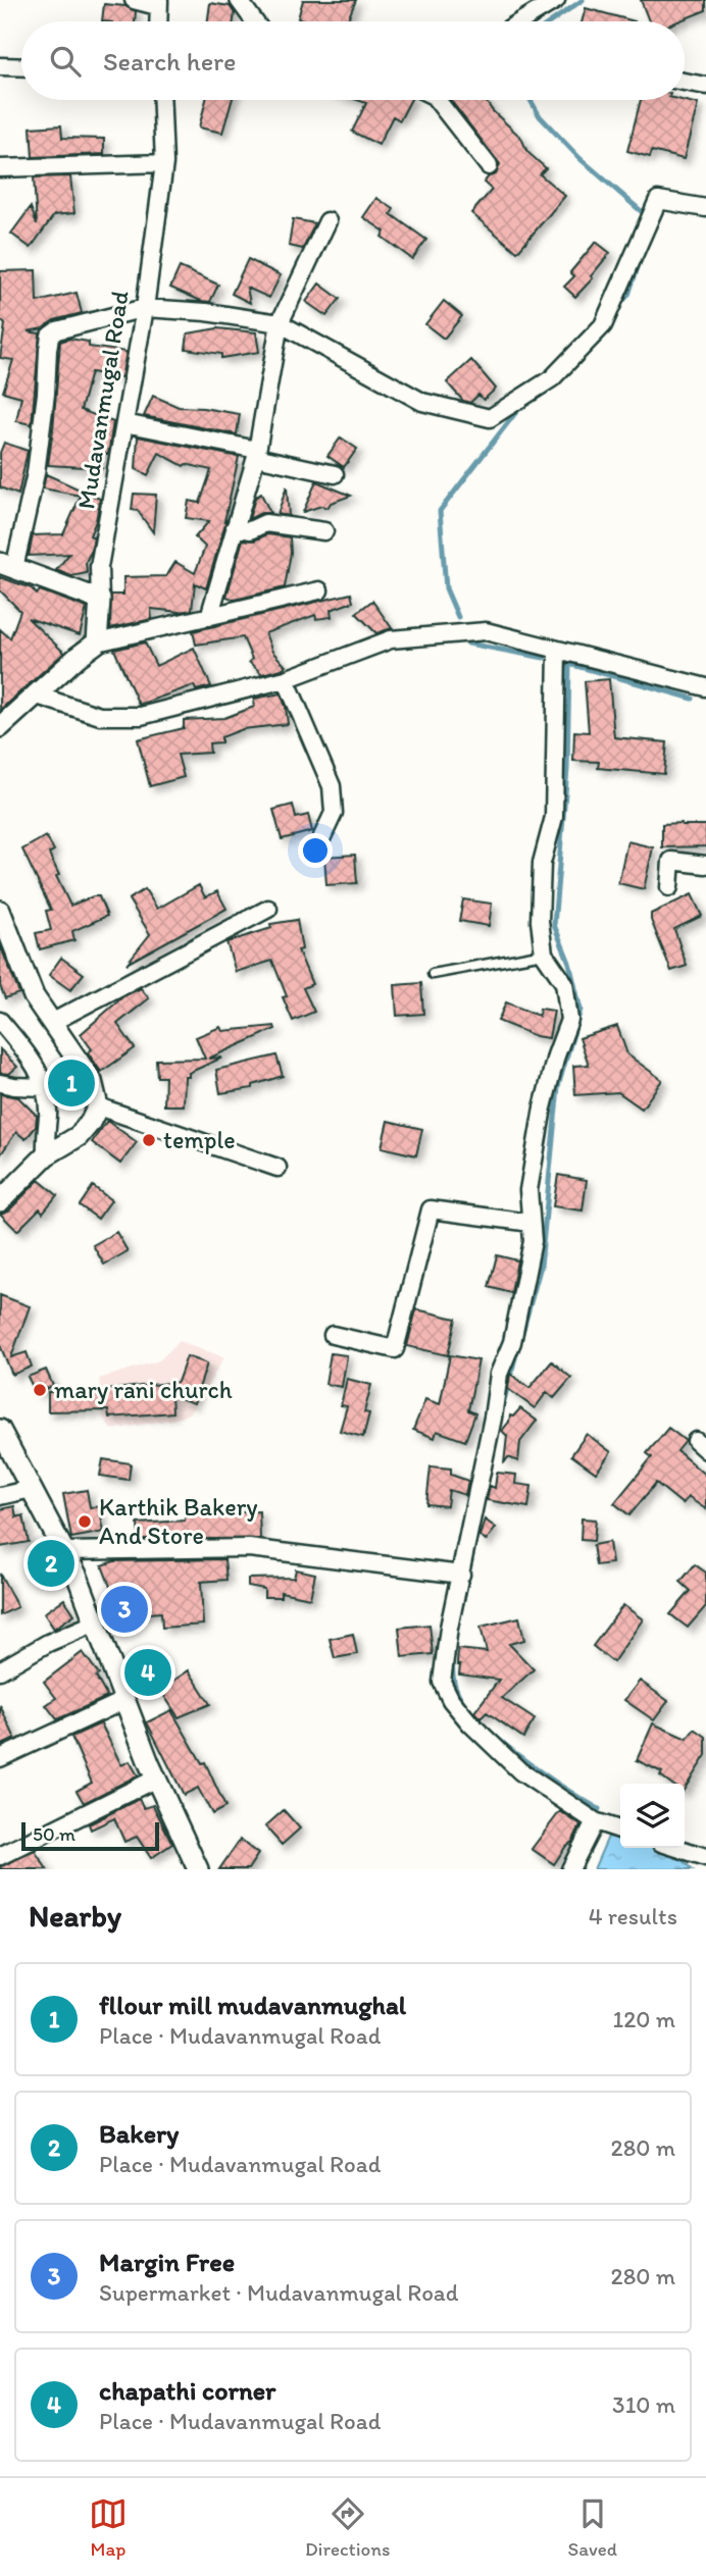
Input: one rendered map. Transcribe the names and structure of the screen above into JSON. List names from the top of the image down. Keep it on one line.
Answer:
{"streets":{"street":["Mudavanmugal Road"]},"places":["temple","mary rani church","Karthik Bakery And Store"],"scale_bar":"50 m","page":{"search":"Search here","pins":["1","2","3","4"],"scale":"50 m","heading":["Nearby","4 results"],"list":[{"mark":"1","name":"fllour mill mudavanmughal","note":"Place · Mudavanmugal Road","value":"120 m"},{"mark":"2","name":"Bakery","note":"Place · Mudavanmugal Road","value":"280 m"},{"mark":"3","name":"Margin Free","note":"Supermarket · Mudavanmugal Road","value":"280 m"},{"mark":"4","name":"chapathi corner","note":"Place · Mudavanmugal Road","value":"310 m"}],"nav":["Map","Directions","Saved"]}}
